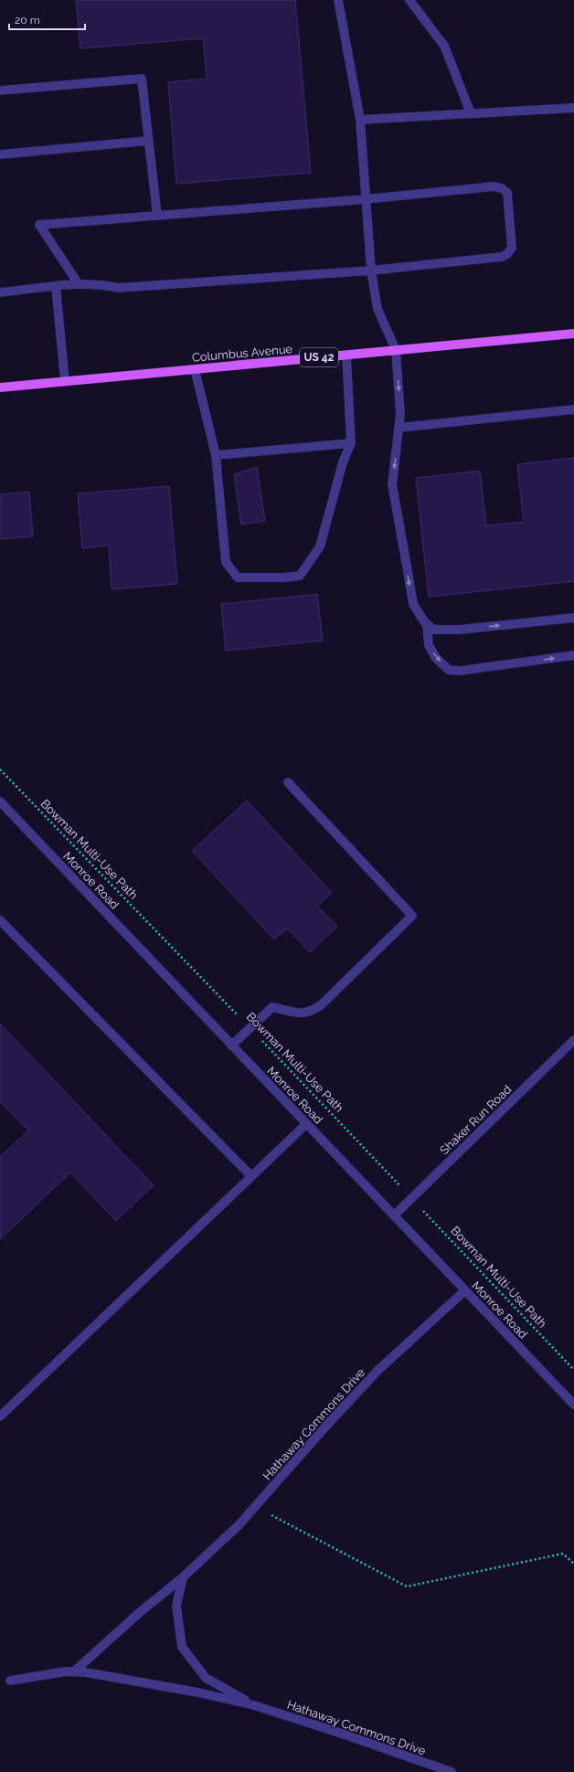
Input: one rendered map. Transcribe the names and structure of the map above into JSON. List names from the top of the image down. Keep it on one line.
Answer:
{"streets":{"main road":["Columbus Avenue","US 42"],"street":["Monroe Road","Shaker Run Road","Hathaway Commons Drive"],"path":["Bowman Multi-Use Path"]},"crossings":[["Bowman Multi-Use Path","Shaker Run Road"],["Monroe Road","Shaker Run Road"],["Monroe Road","Hathaway Commons Drive"]],"scale_bar":"20 m"}
